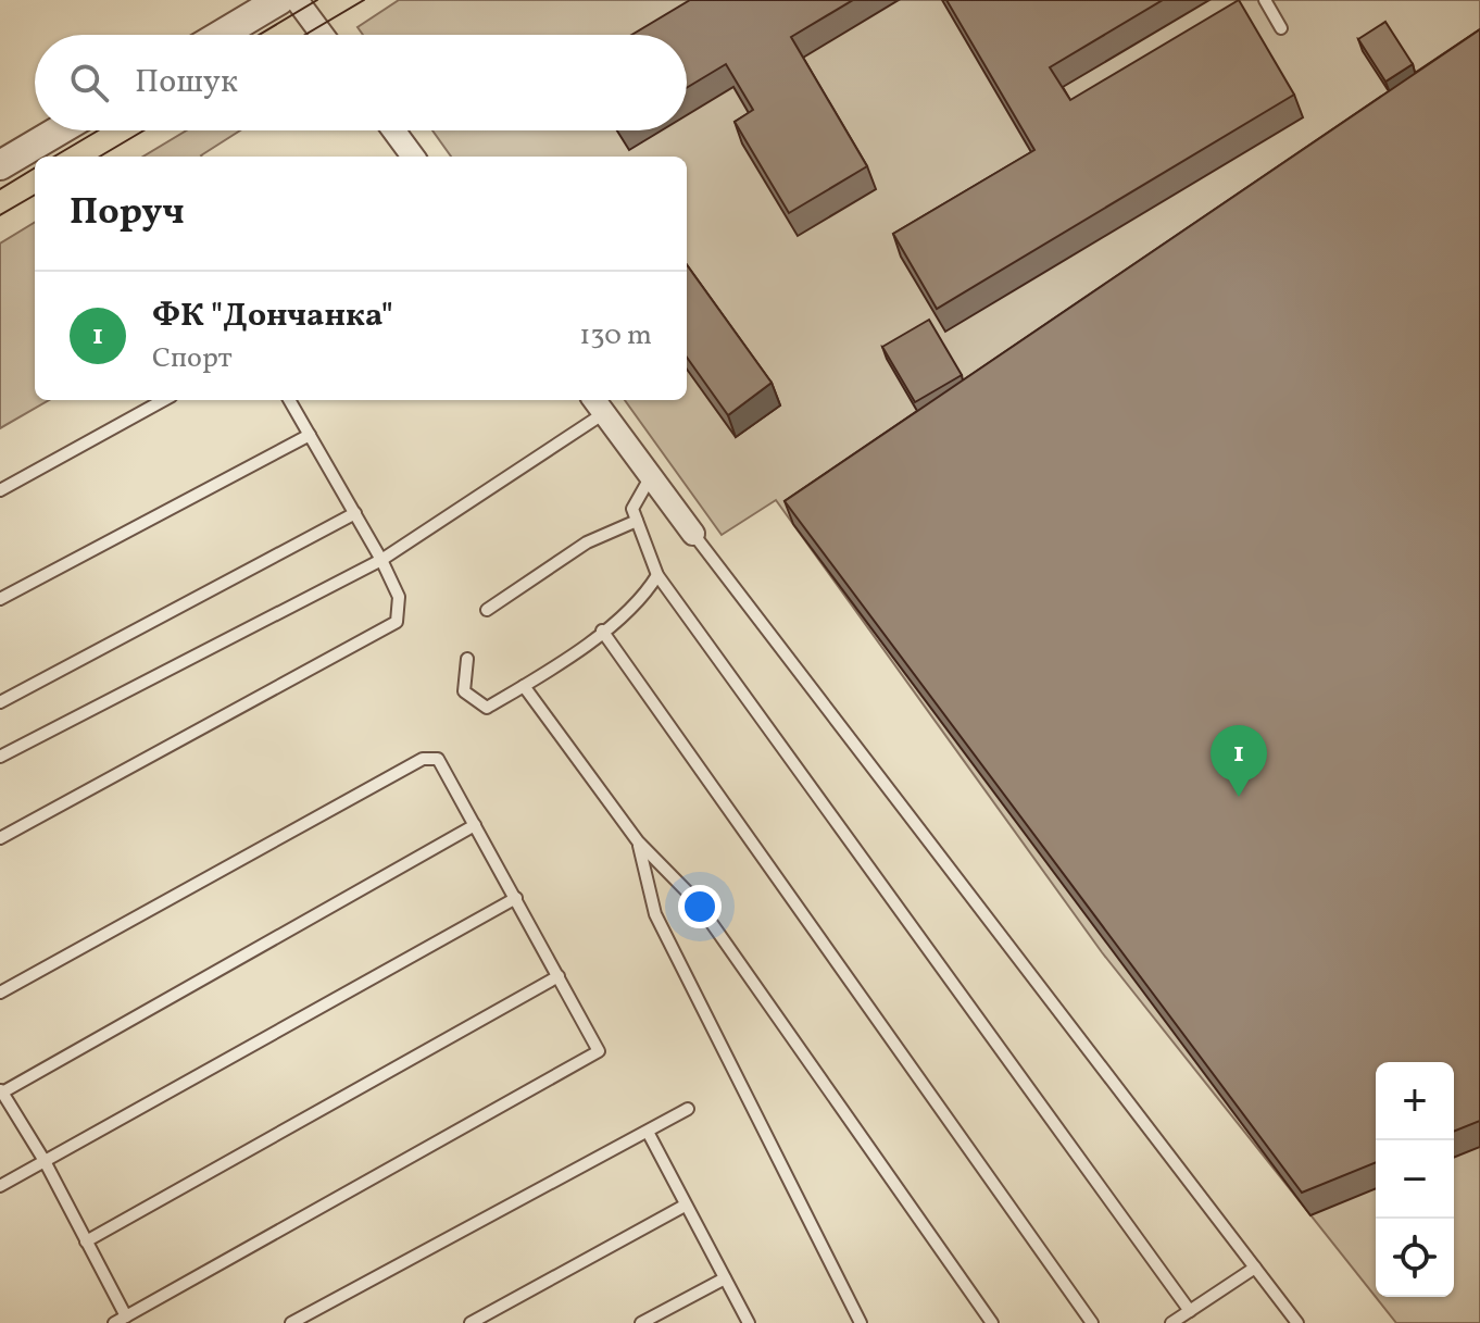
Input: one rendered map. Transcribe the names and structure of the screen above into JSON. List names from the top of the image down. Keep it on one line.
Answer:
{"page":{"search":"Пошук","heading":"Поруч","list":[{"mark":"1","name":"ФК \"Дончанка\"","note":"Спорт","value":"130 m"}],"pins":"1","map_buttons":["+","−"]}}
